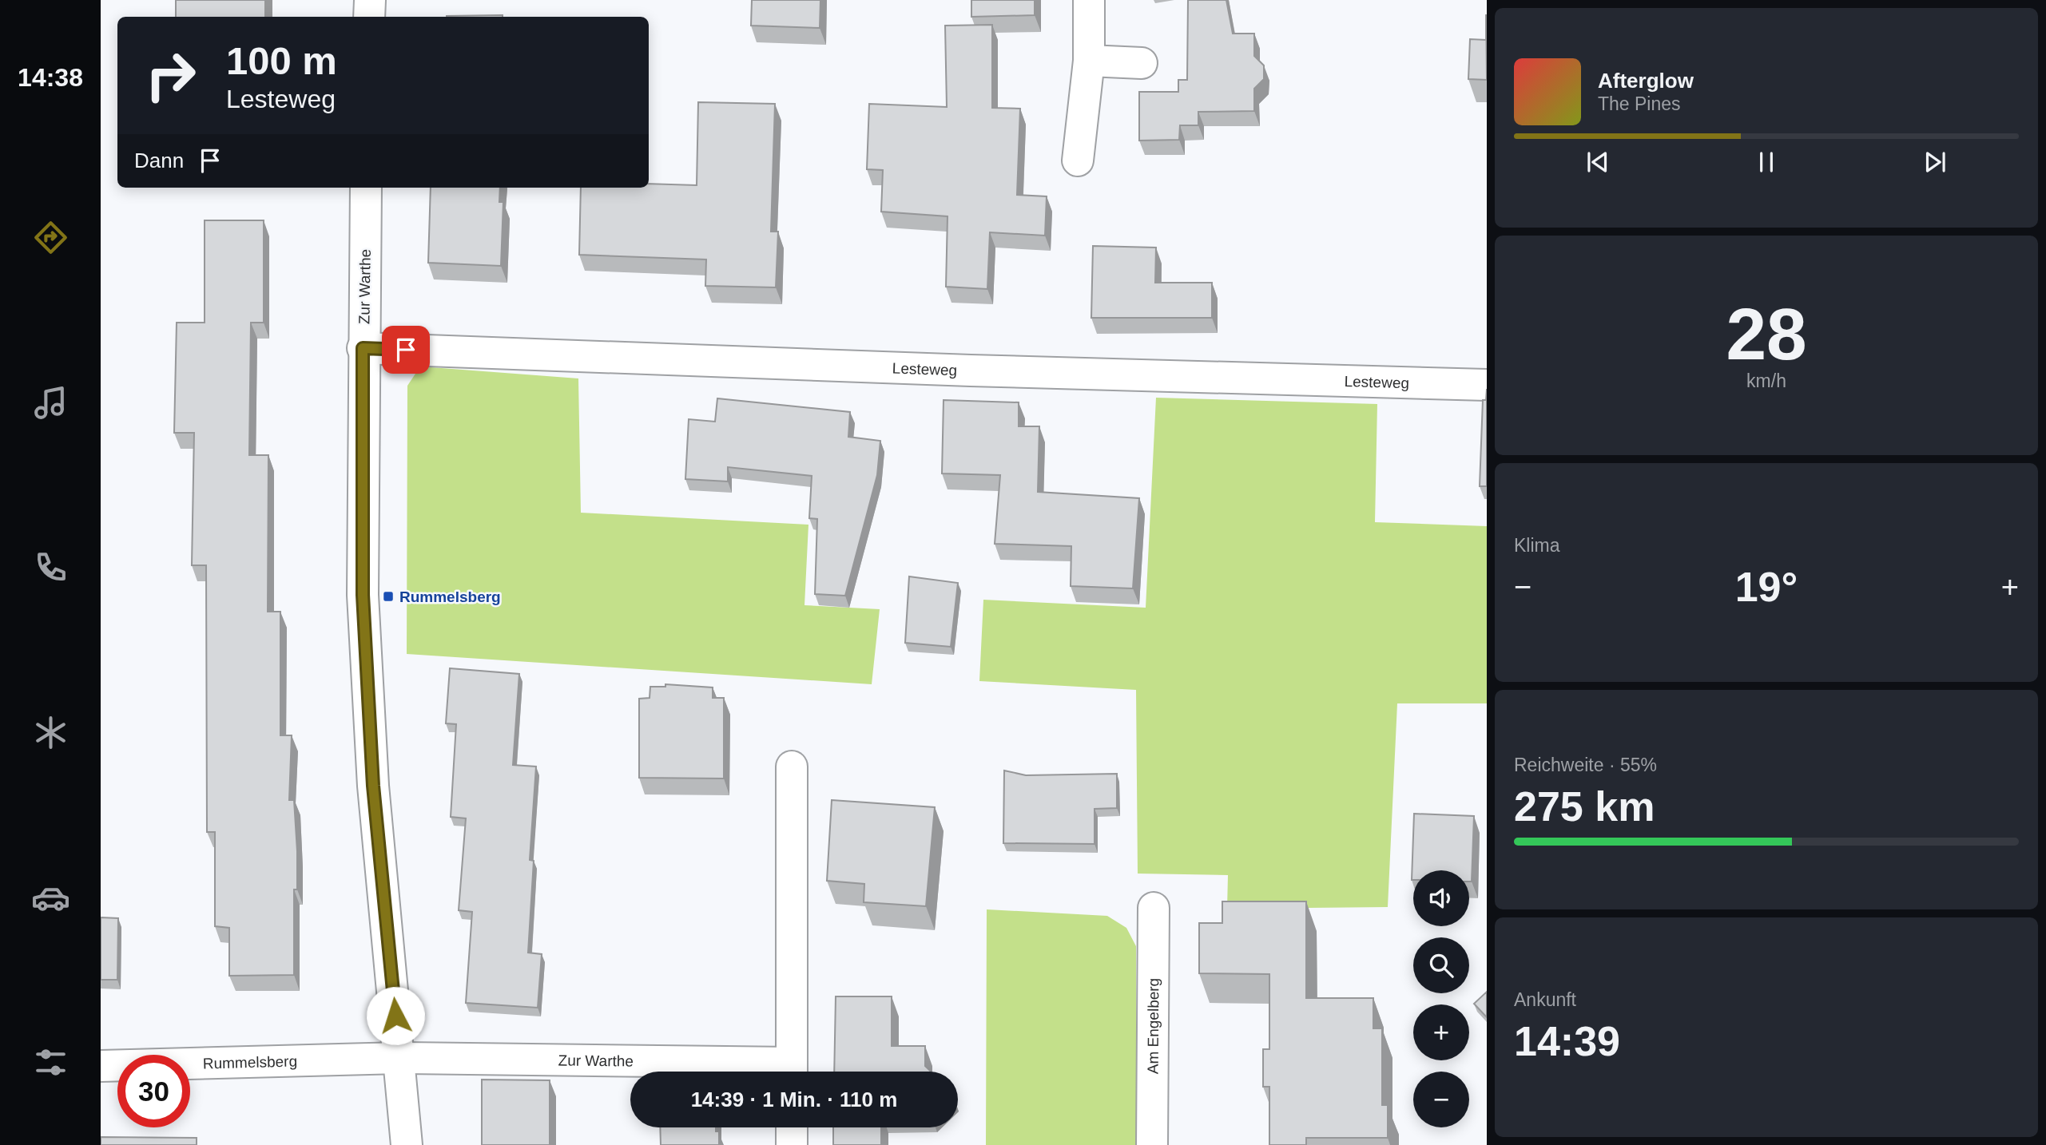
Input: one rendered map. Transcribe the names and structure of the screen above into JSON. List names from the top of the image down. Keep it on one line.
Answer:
{"streets":{"street":["Zur Warthe","Lesteweg","Am Engelberg","Rummelsberg"]},"crossings":[["Zur Warthe","Lesteweg"],["Zur Warthe","Rummelsberg"]],"places":{"transit":["Rummelsberg"]},"page":{"tabs":"14:38","turn":["100 m","Lesteweg"],"song":["Afterglow","The Pines"],"then":"Dann","tile":[["28","km/h"],"Klima",["Reichweite · 55%","275 km"],["Ankunft","14:39"]],"heat":["−","19°","+"],"map_buttons":["+","−"],"limit":"30","trip":"14:39 · 1 Min. · 110 m"}}
